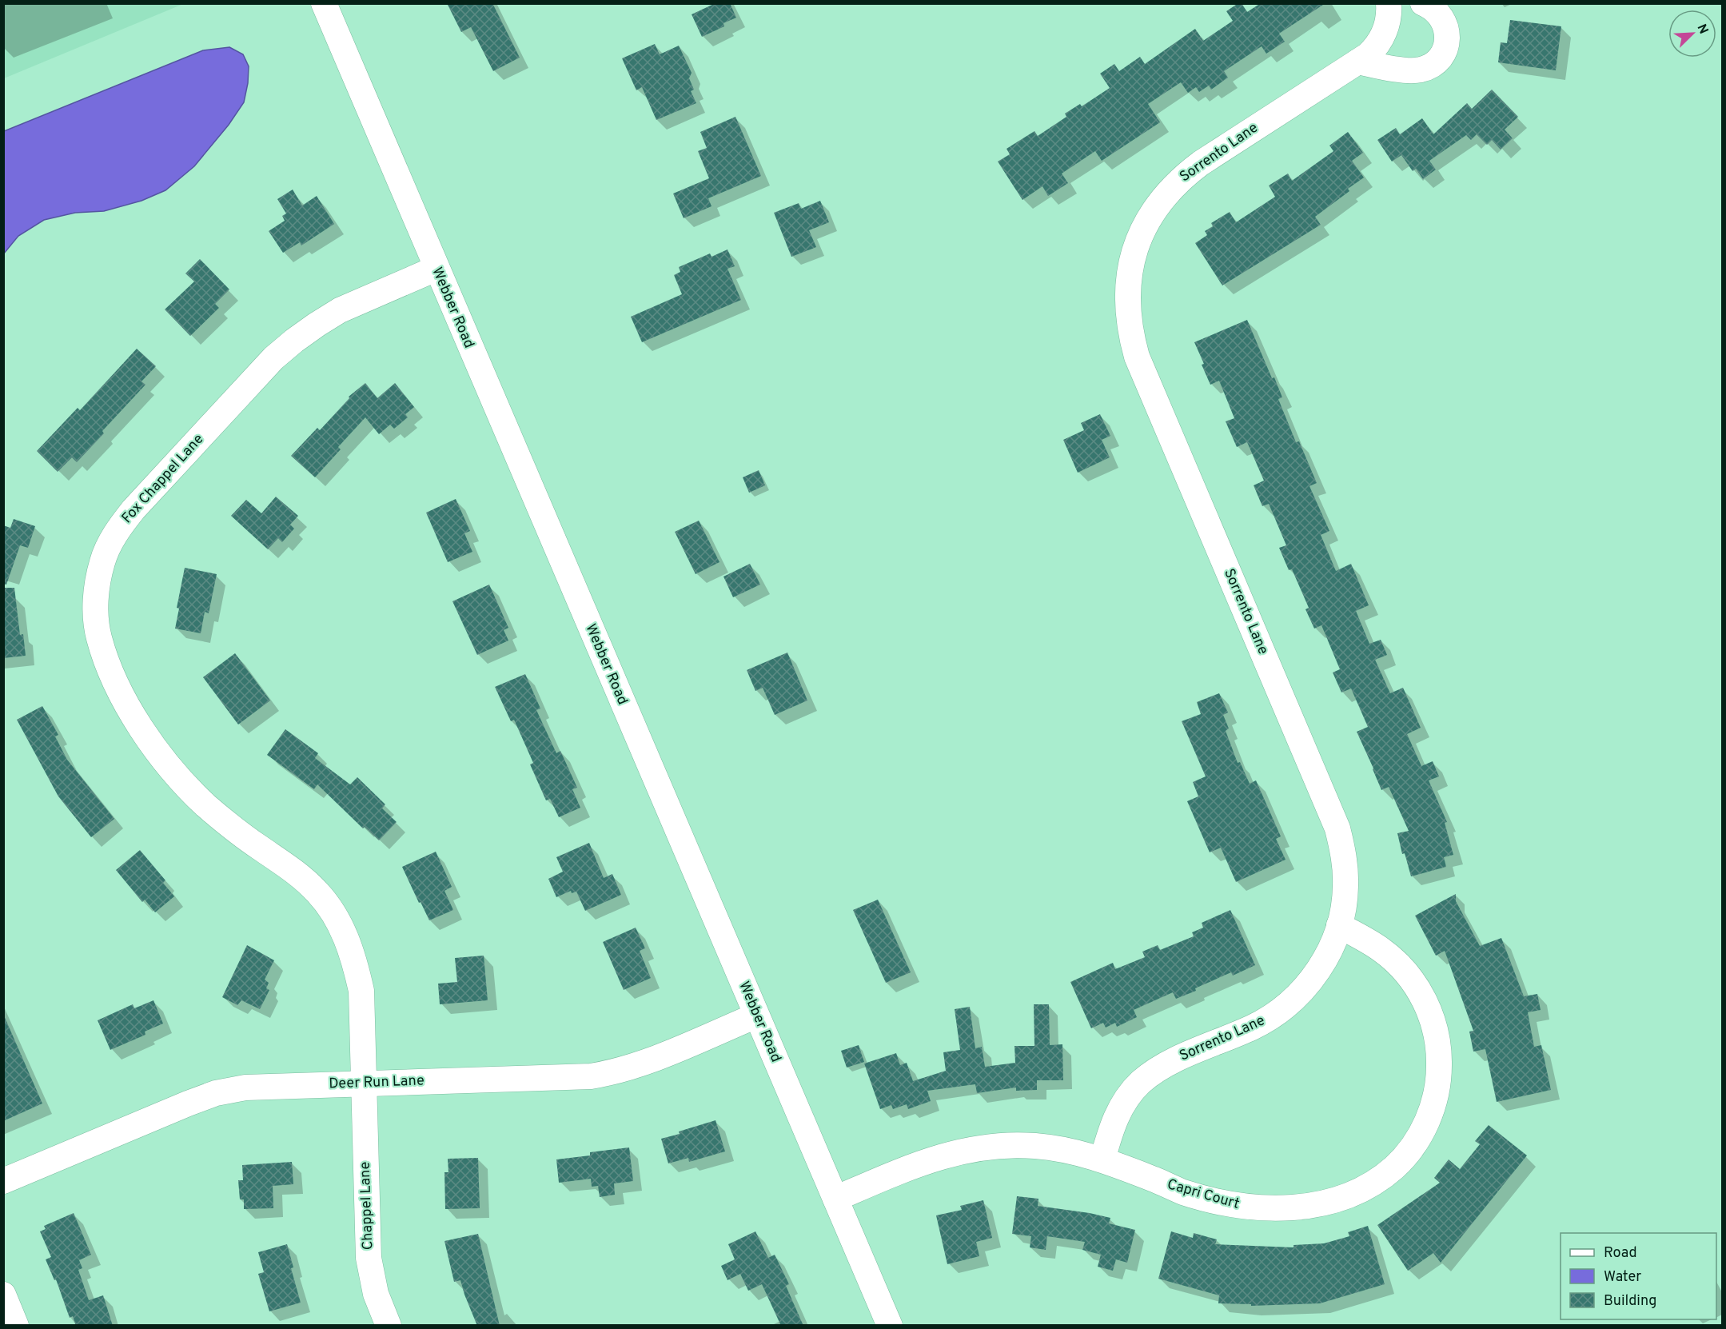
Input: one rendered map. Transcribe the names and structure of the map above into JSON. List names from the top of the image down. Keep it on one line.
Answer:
{"streets":{"street":["Sorrento Lane","Webber Road","Fox Chappel Lane","Deer Run Lane","Capri Court","Chappel Lane"]},"crossings":[["Sorrento Lane","Capri Court"],["Webber Road","Fox Chappel Lane"],["Webber Road","Deer Run Lane"],["Webber Road","Capri Court"],["Fox Chappel Lane","Deer Run Lane"],["Fox Chappel Lane","Chappel Lane"],["Deer Run Lane","Chappel Lane"]],"legend":["Road","Water","Building"],"north":"top right"}
